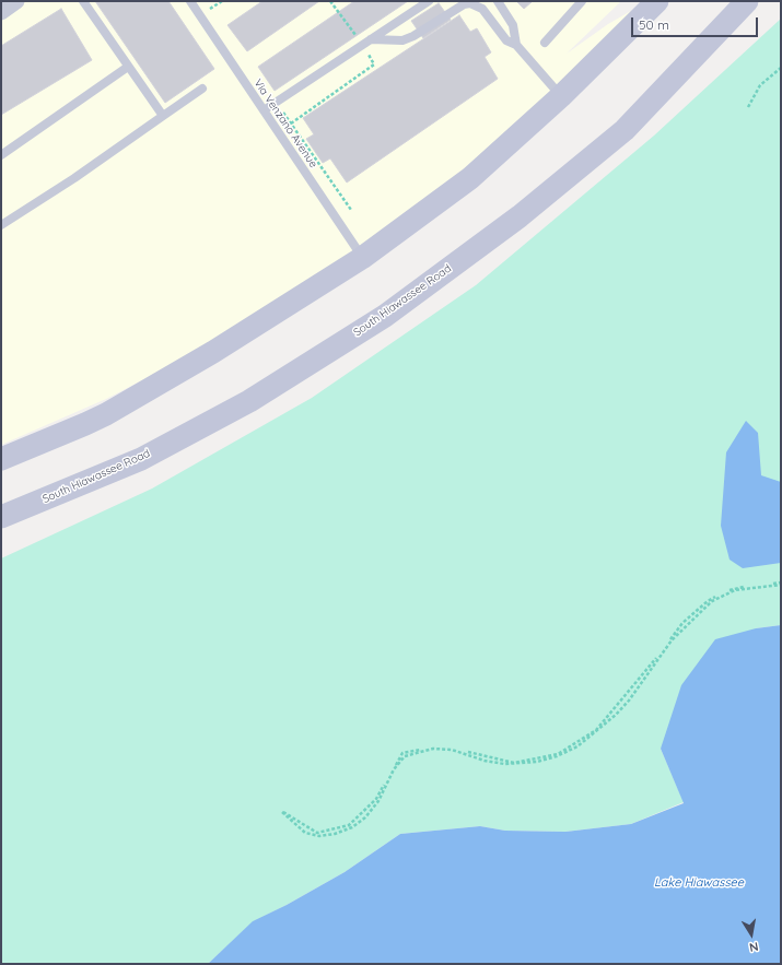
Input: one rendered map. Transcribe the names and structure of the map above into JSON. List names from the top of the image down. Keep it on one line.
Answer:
{"streets":{"street":["South Hiawassee Road"],"lane":["Via Venzano Avenue"]},"water":["Lake Hiawassee"],"scale_bar":"50 m","north":"bottom"}
